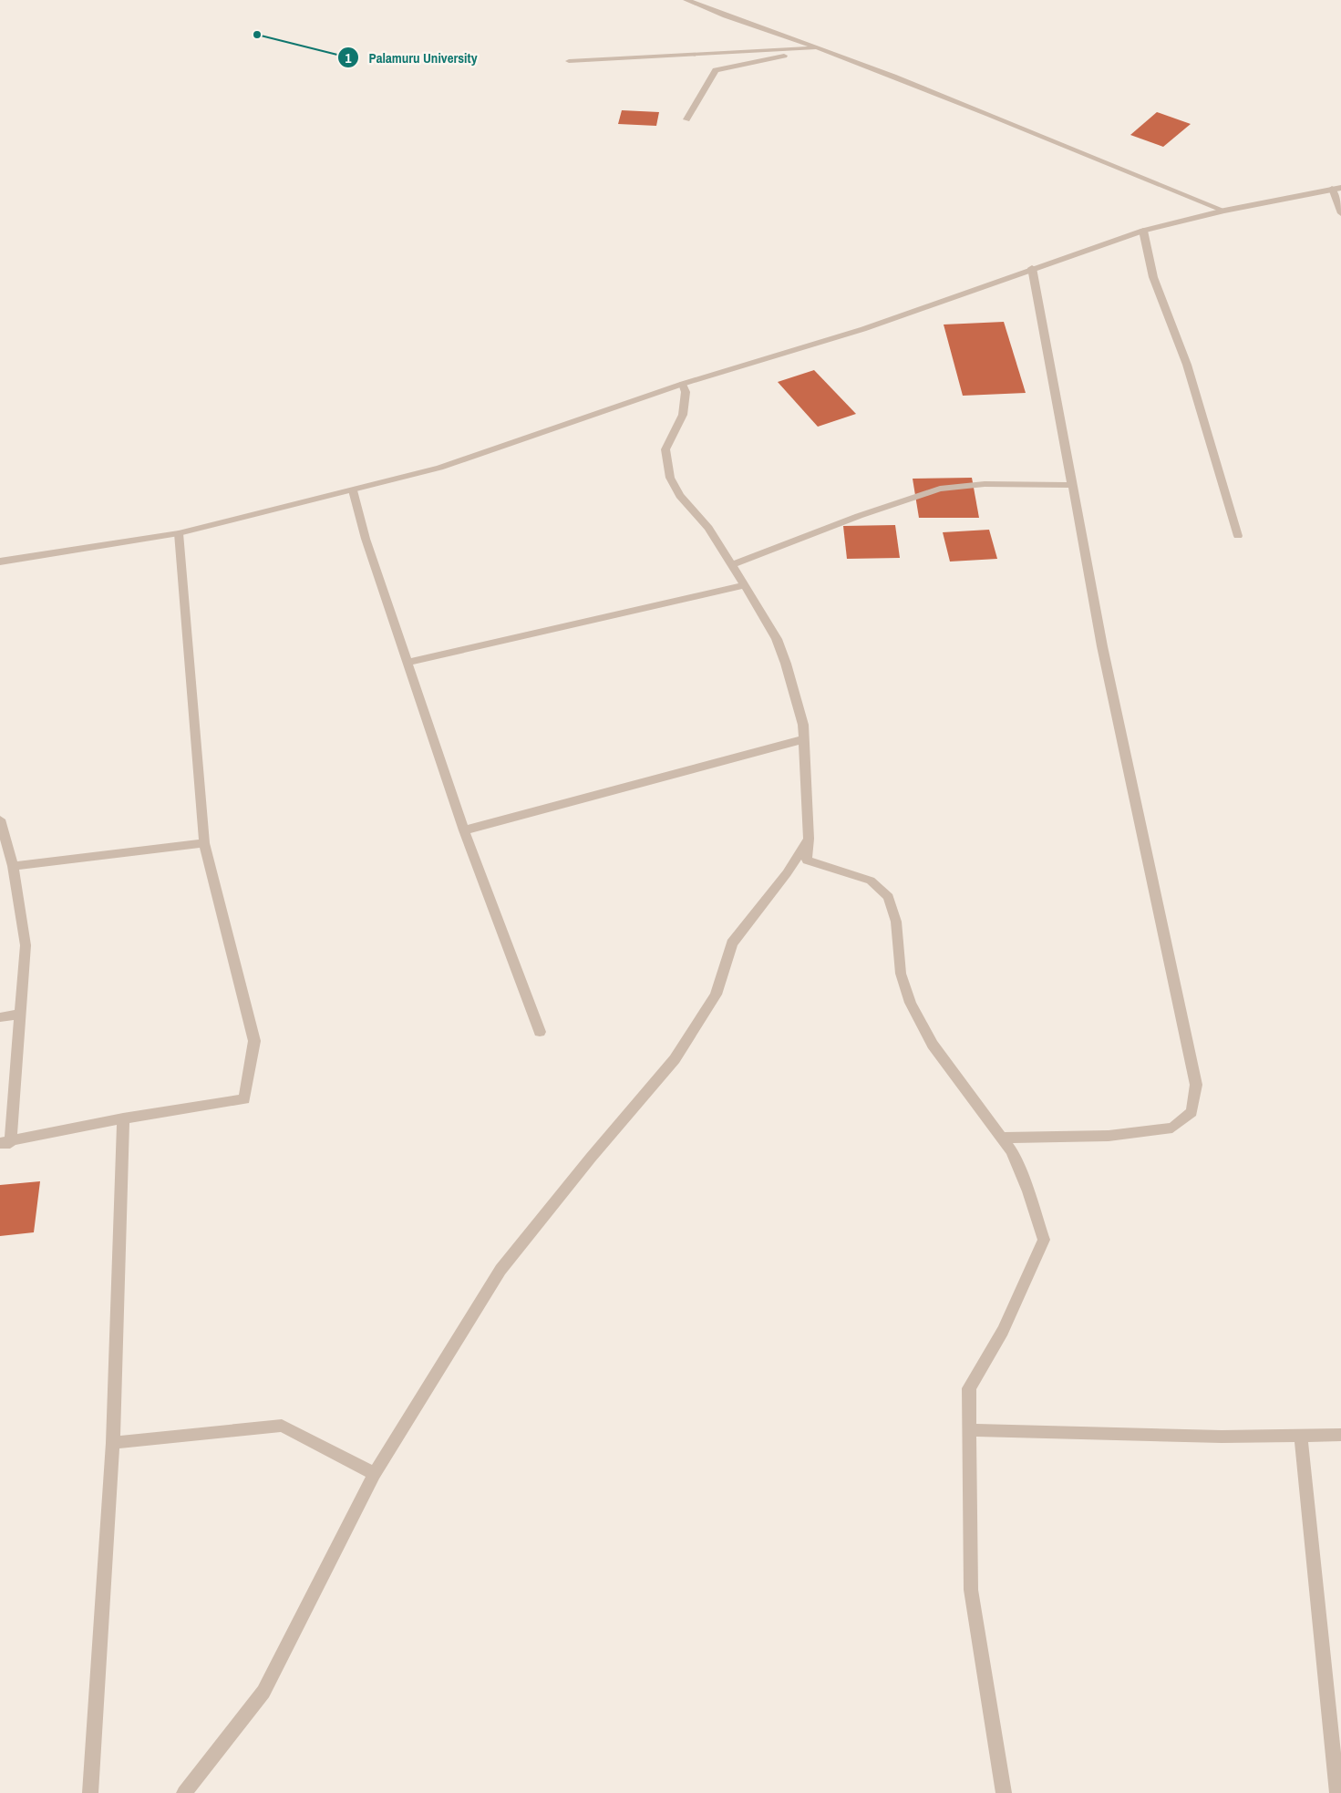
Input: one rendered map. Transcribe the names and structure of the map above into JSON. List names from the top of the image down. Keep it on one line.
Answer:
{"places":["Palamuru University"]}
